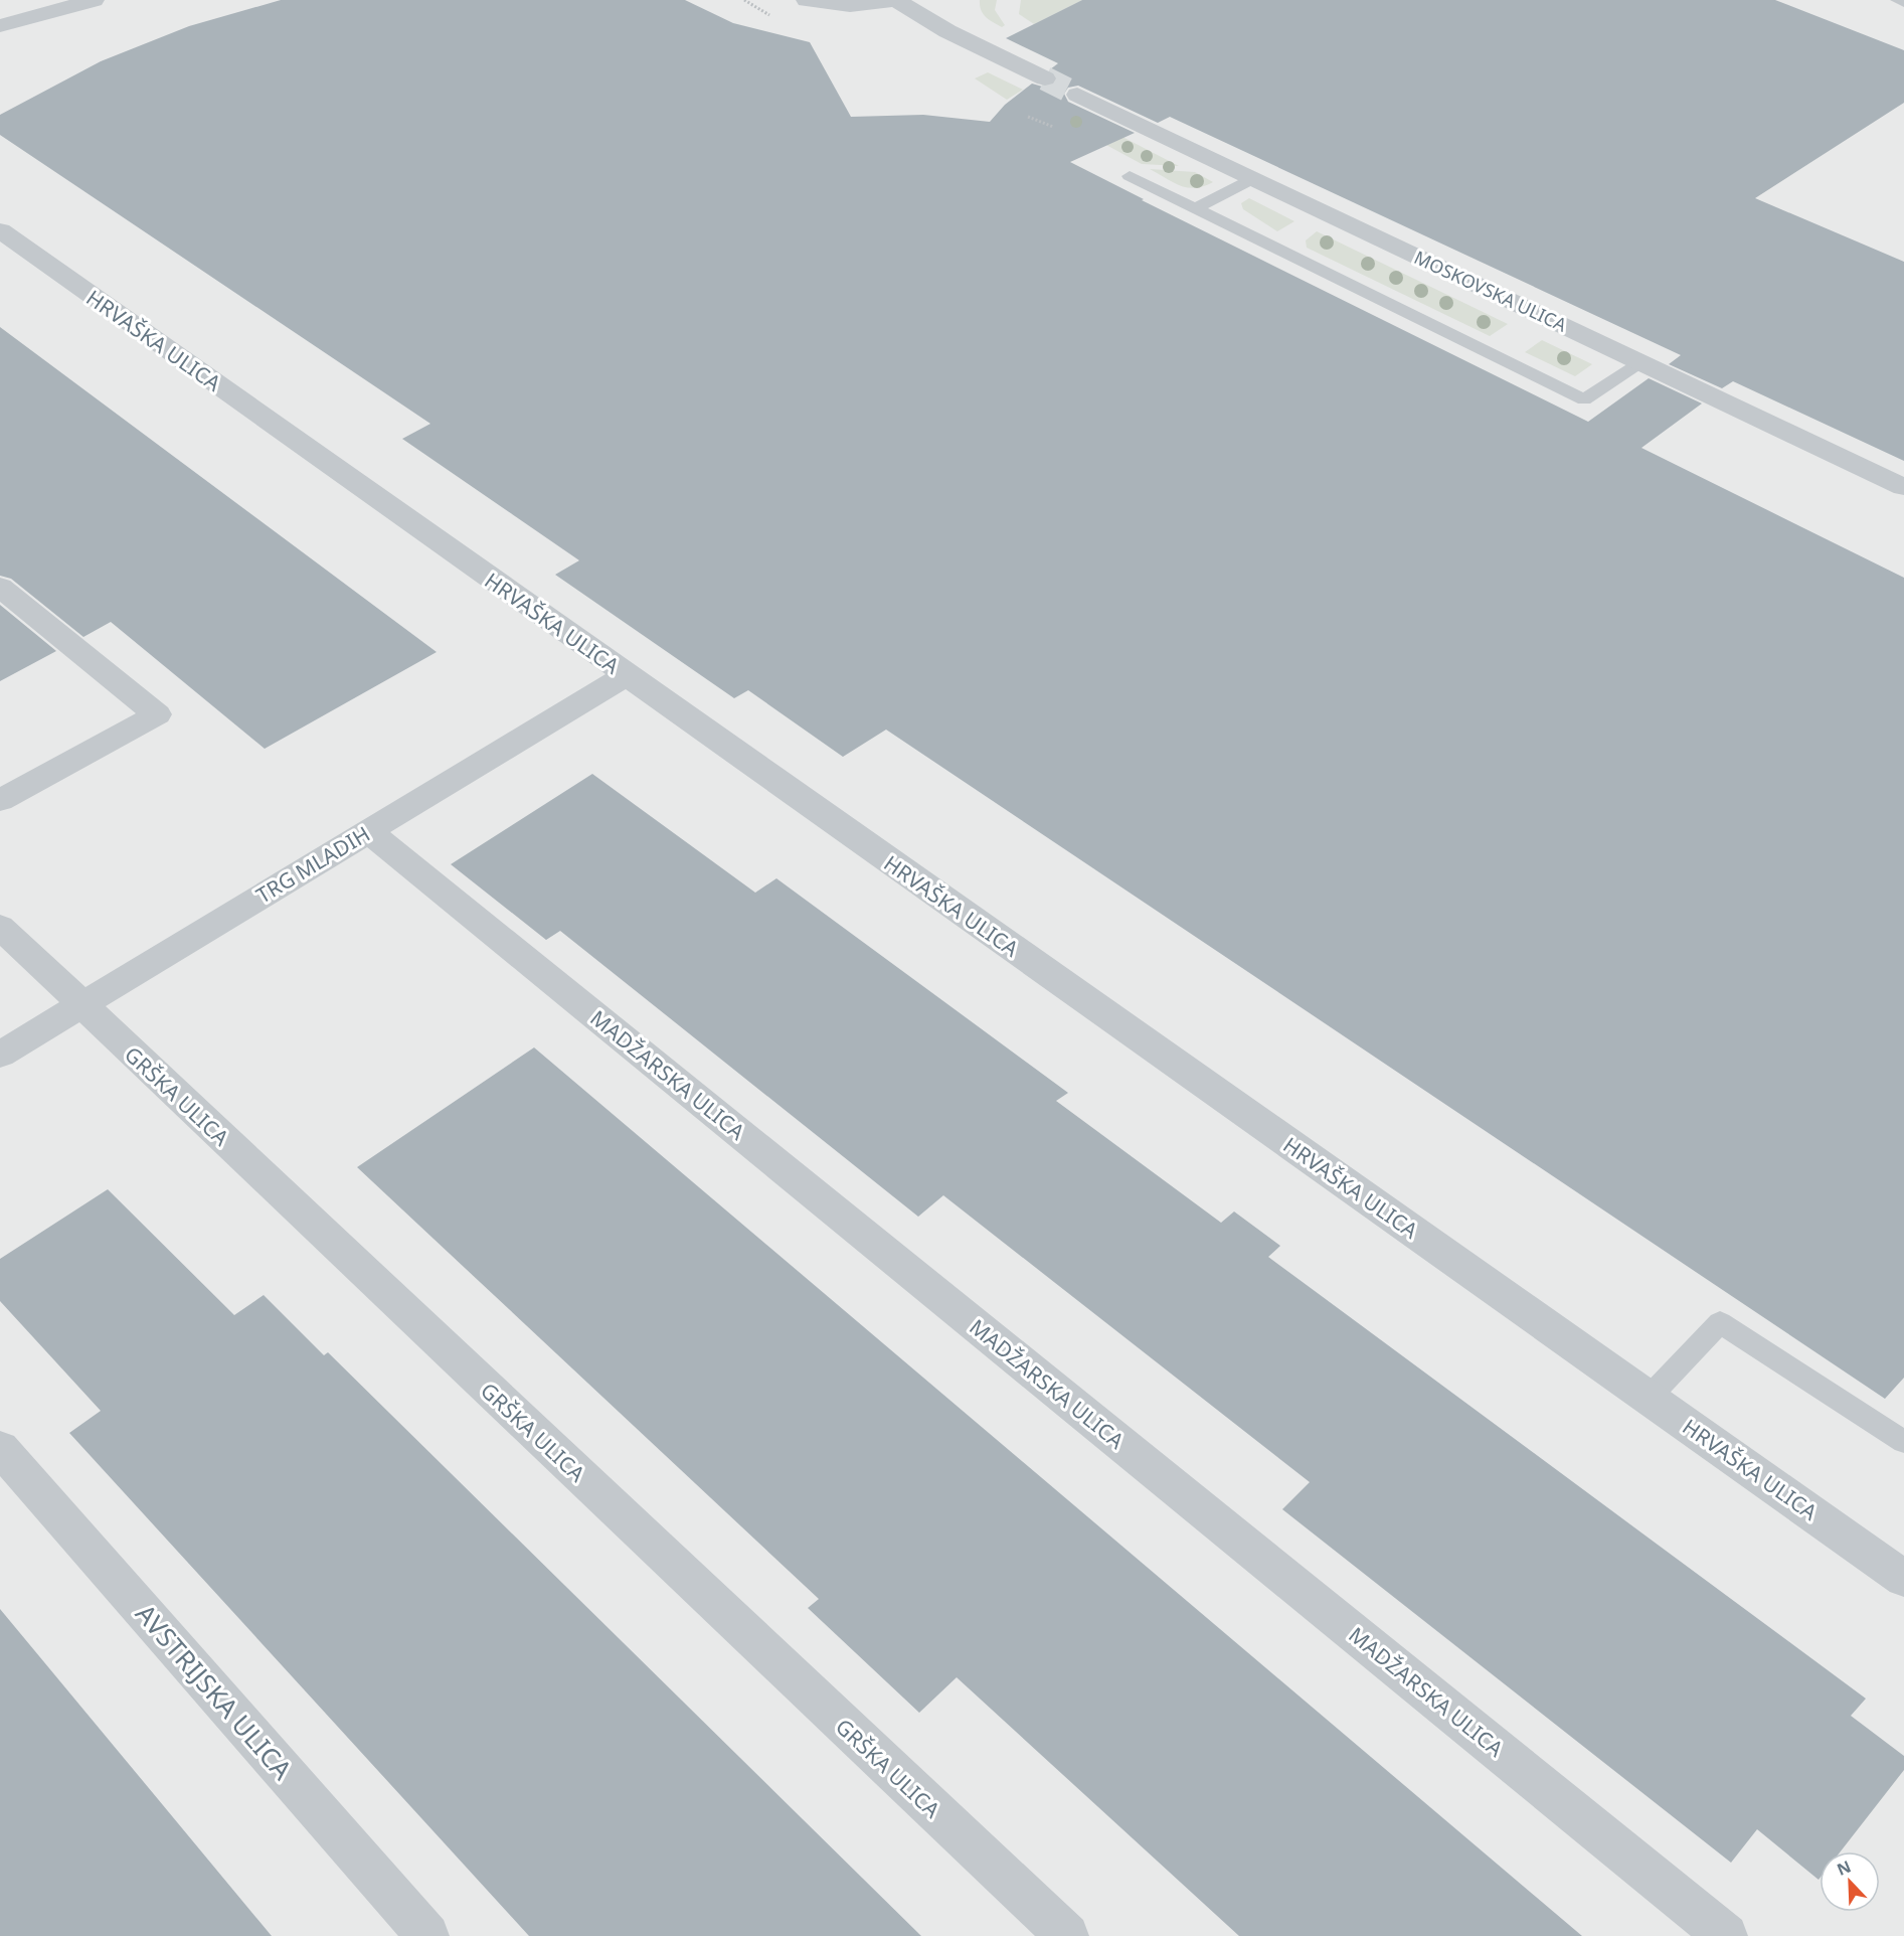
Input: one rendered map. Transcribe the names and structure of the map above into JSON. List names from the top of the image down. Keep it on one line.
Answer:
{"streets":{"street":["MOSKOVSKA ULICA","HRVAŠKA ULICA","TRG MLADIH","MADŽARSKA ULICA","GRŠKA ULICA","AVSTRIJSKA ULICA"]},"crossings":[["HRVAŠKA ULICA","TRG MLADIH"],["TRG MLADIH","MADŽARSKA ULICA"],["TRG MLADIH","GRŠKA ULICA"]],"north":"top left"}
